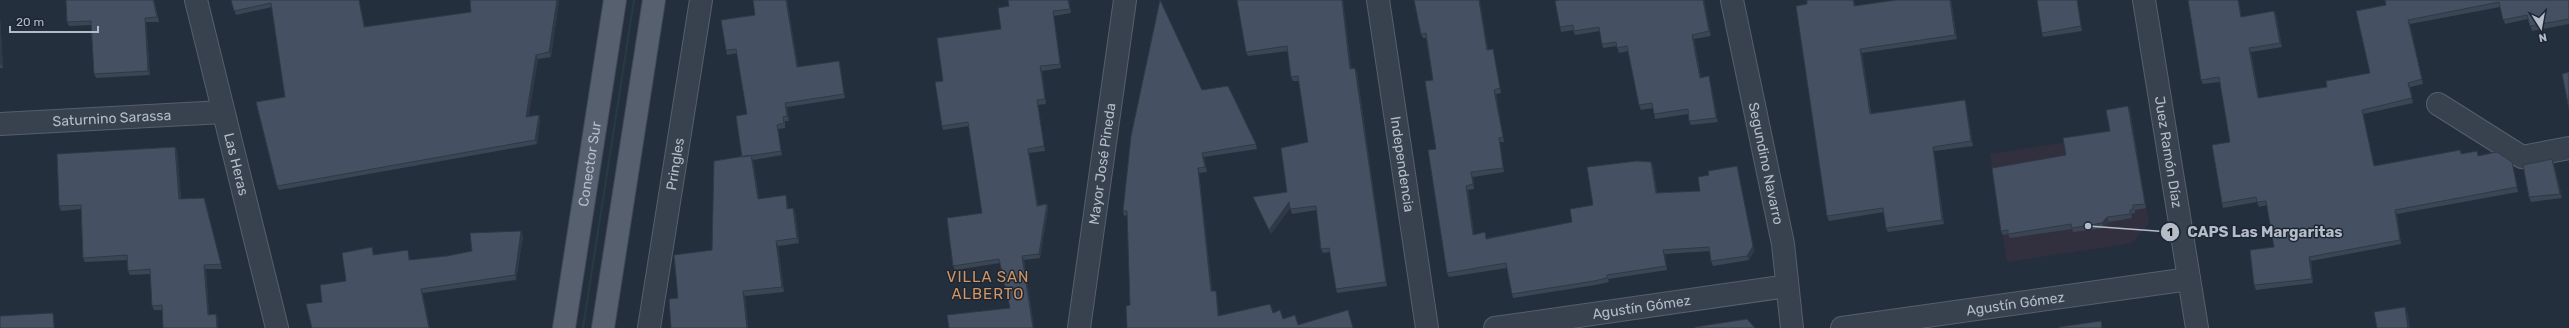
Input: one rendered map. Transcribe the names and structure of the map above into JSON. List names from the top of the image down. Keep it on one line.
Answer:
{"streets":{"main road":["Conector Sur"],"street":["Saturnino Sarassa","Juez Ramón Díaz","Segundino Navarro","Las Heras","Pringles","Mayor José Pineda","Independencia","Agustín Gómez"]},"crossings":[["Saturnino Sarassa","Las Heras"],["Juez Ramón Díaz","Agustín Gómez"],["Segundino Navarro","Agustín Gómez"]],"districts":["VILLA SAN ALBERTO"],"places":["CAPS Las Margaritas"],"scale_bar":"20 m","north":"bottom"}
